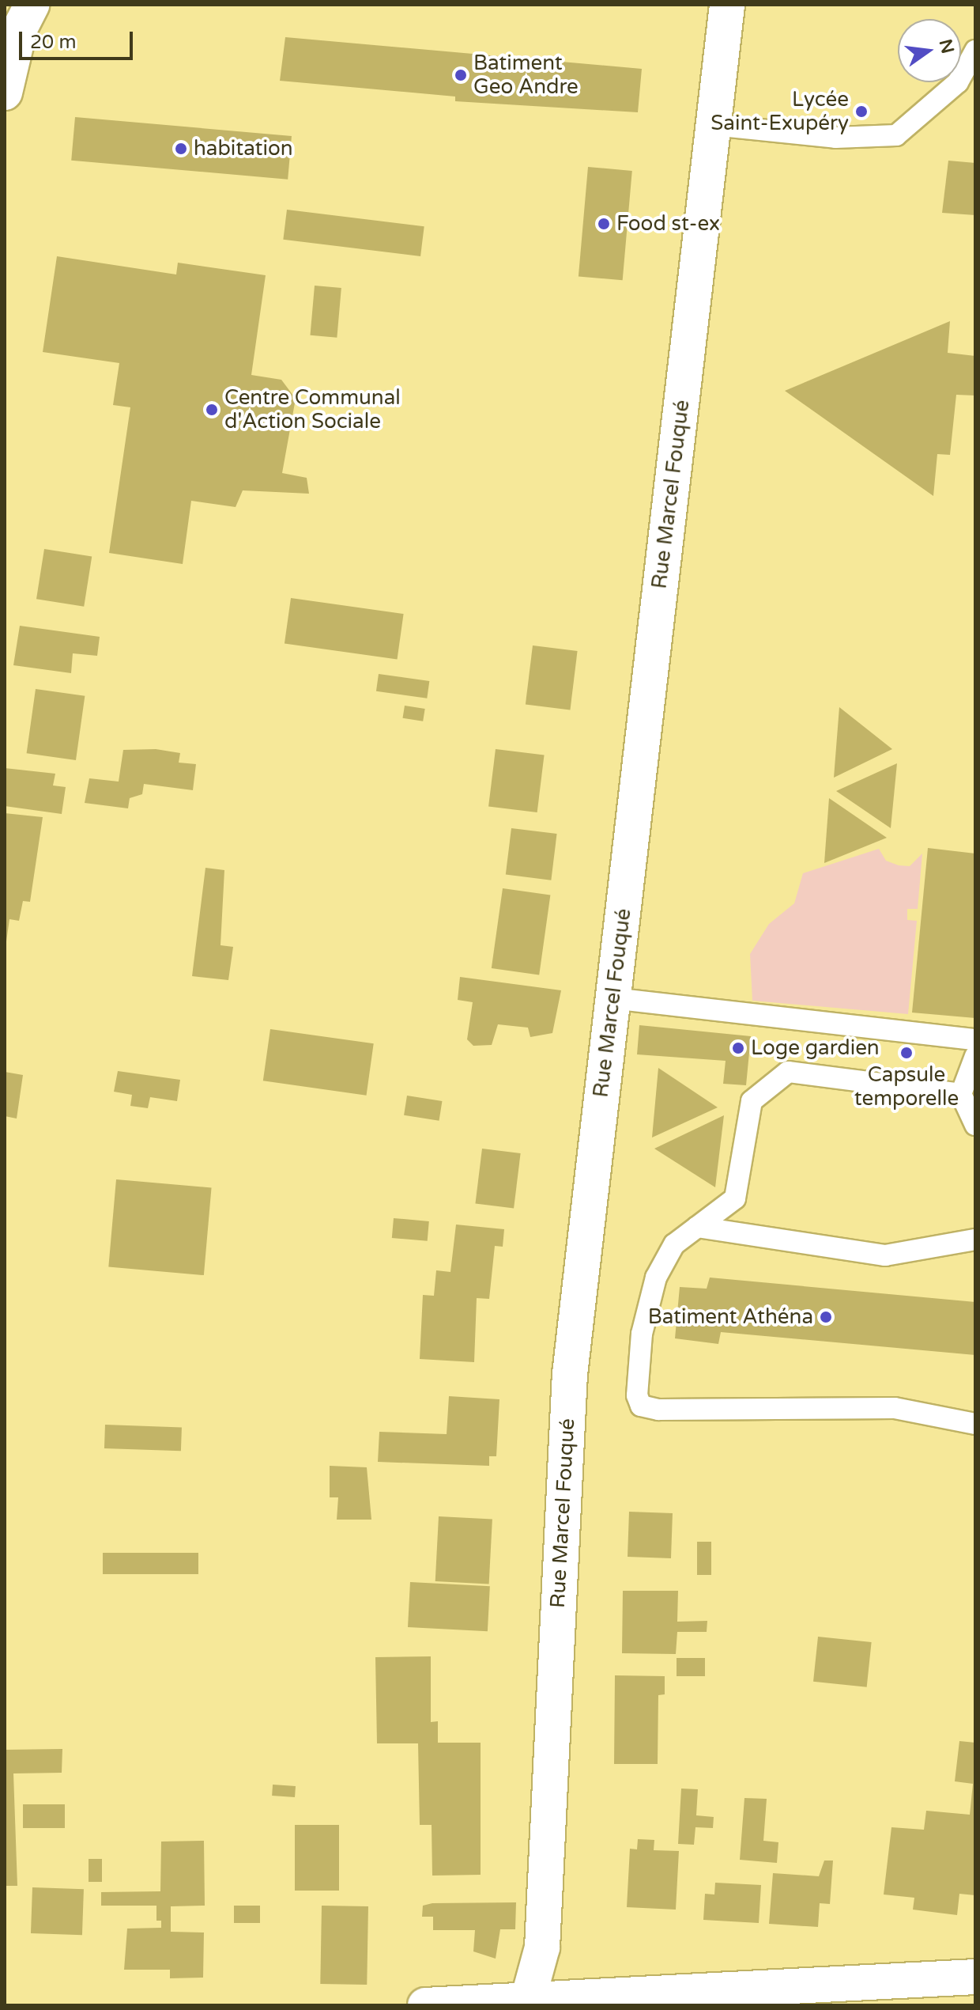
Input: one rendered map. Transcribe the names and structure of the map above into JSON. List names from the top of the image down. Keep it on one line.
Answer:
{"streets":{"street":["Rue Marcel Fouqué"]},"places":["Batiment Geo Andre","Lycée Saint-Exupéry","habitation","Food st-ex","Centre Communal d'Action Sociale","Loge gardien","Capsule temporelle","Batiment Athéna"],"scale_bar":"20 m","north":"right"}
